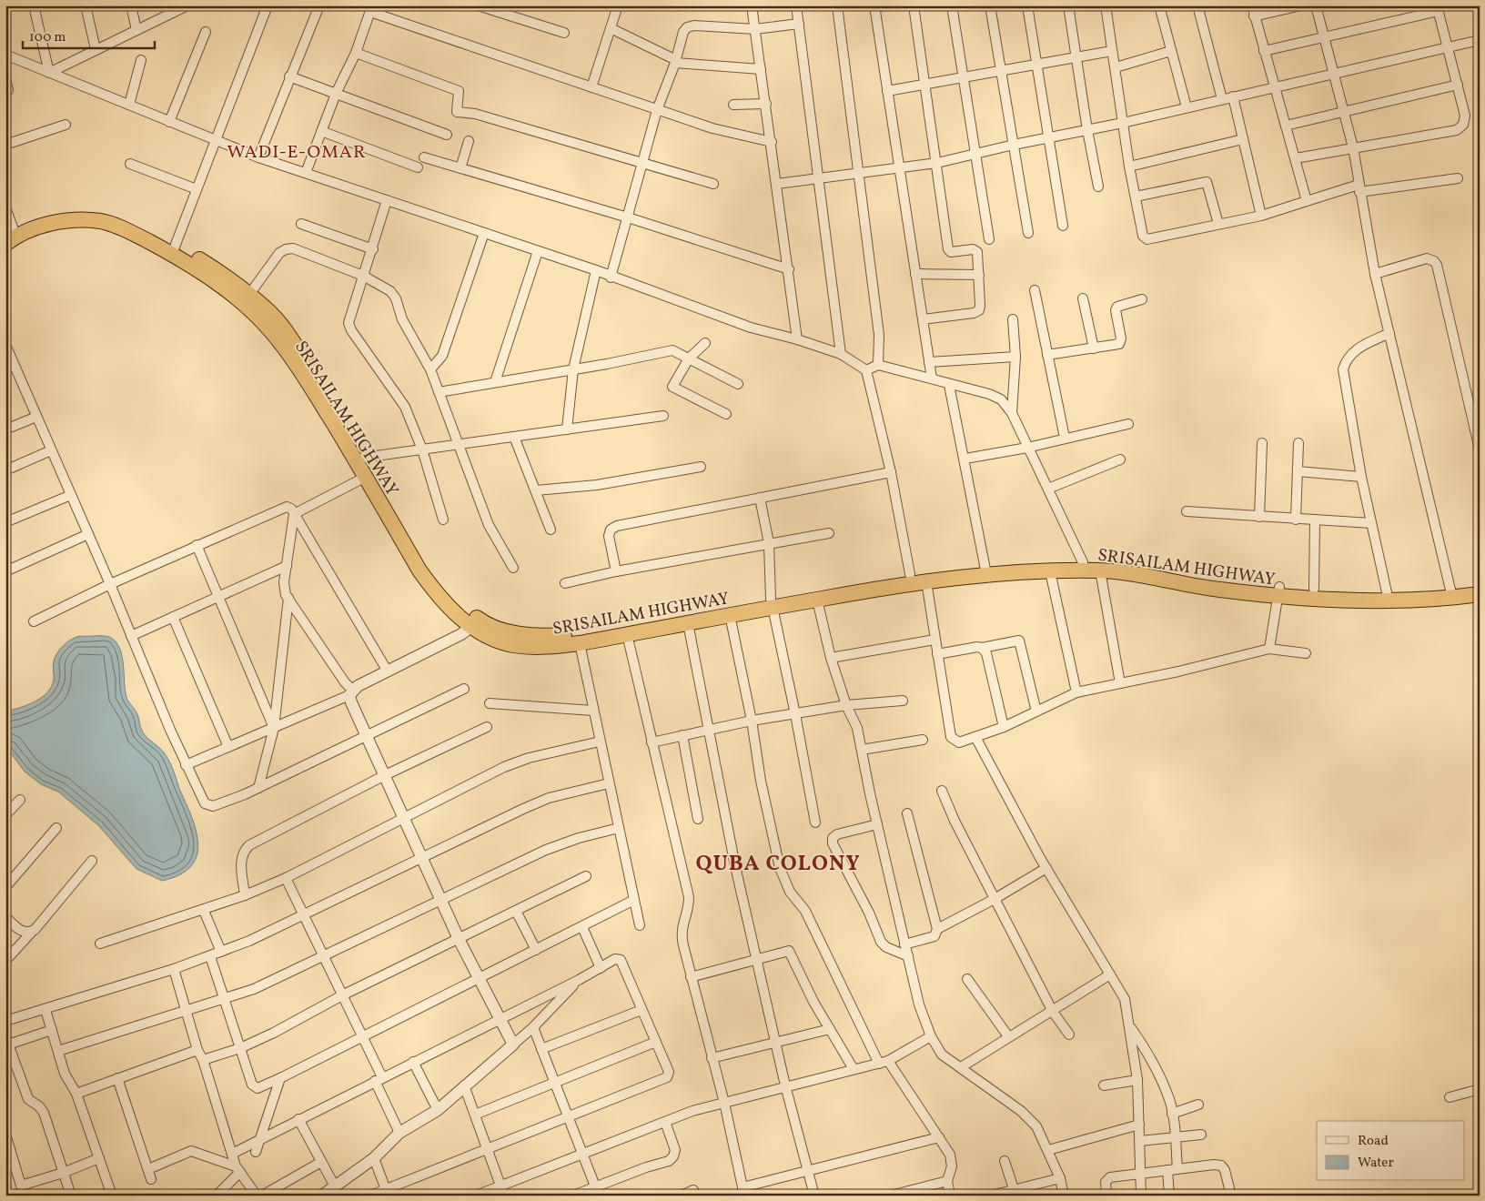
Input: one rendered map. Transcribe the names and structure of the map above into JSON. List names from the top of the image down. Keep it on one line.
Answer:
{"streets":{"highway":["SRISAILAM HIGHWAY"]},"districts":["WADI-E-OMAR","QUBA COLONY"],"legend":["Road","Water"],"scale_bar":"100 m"}
